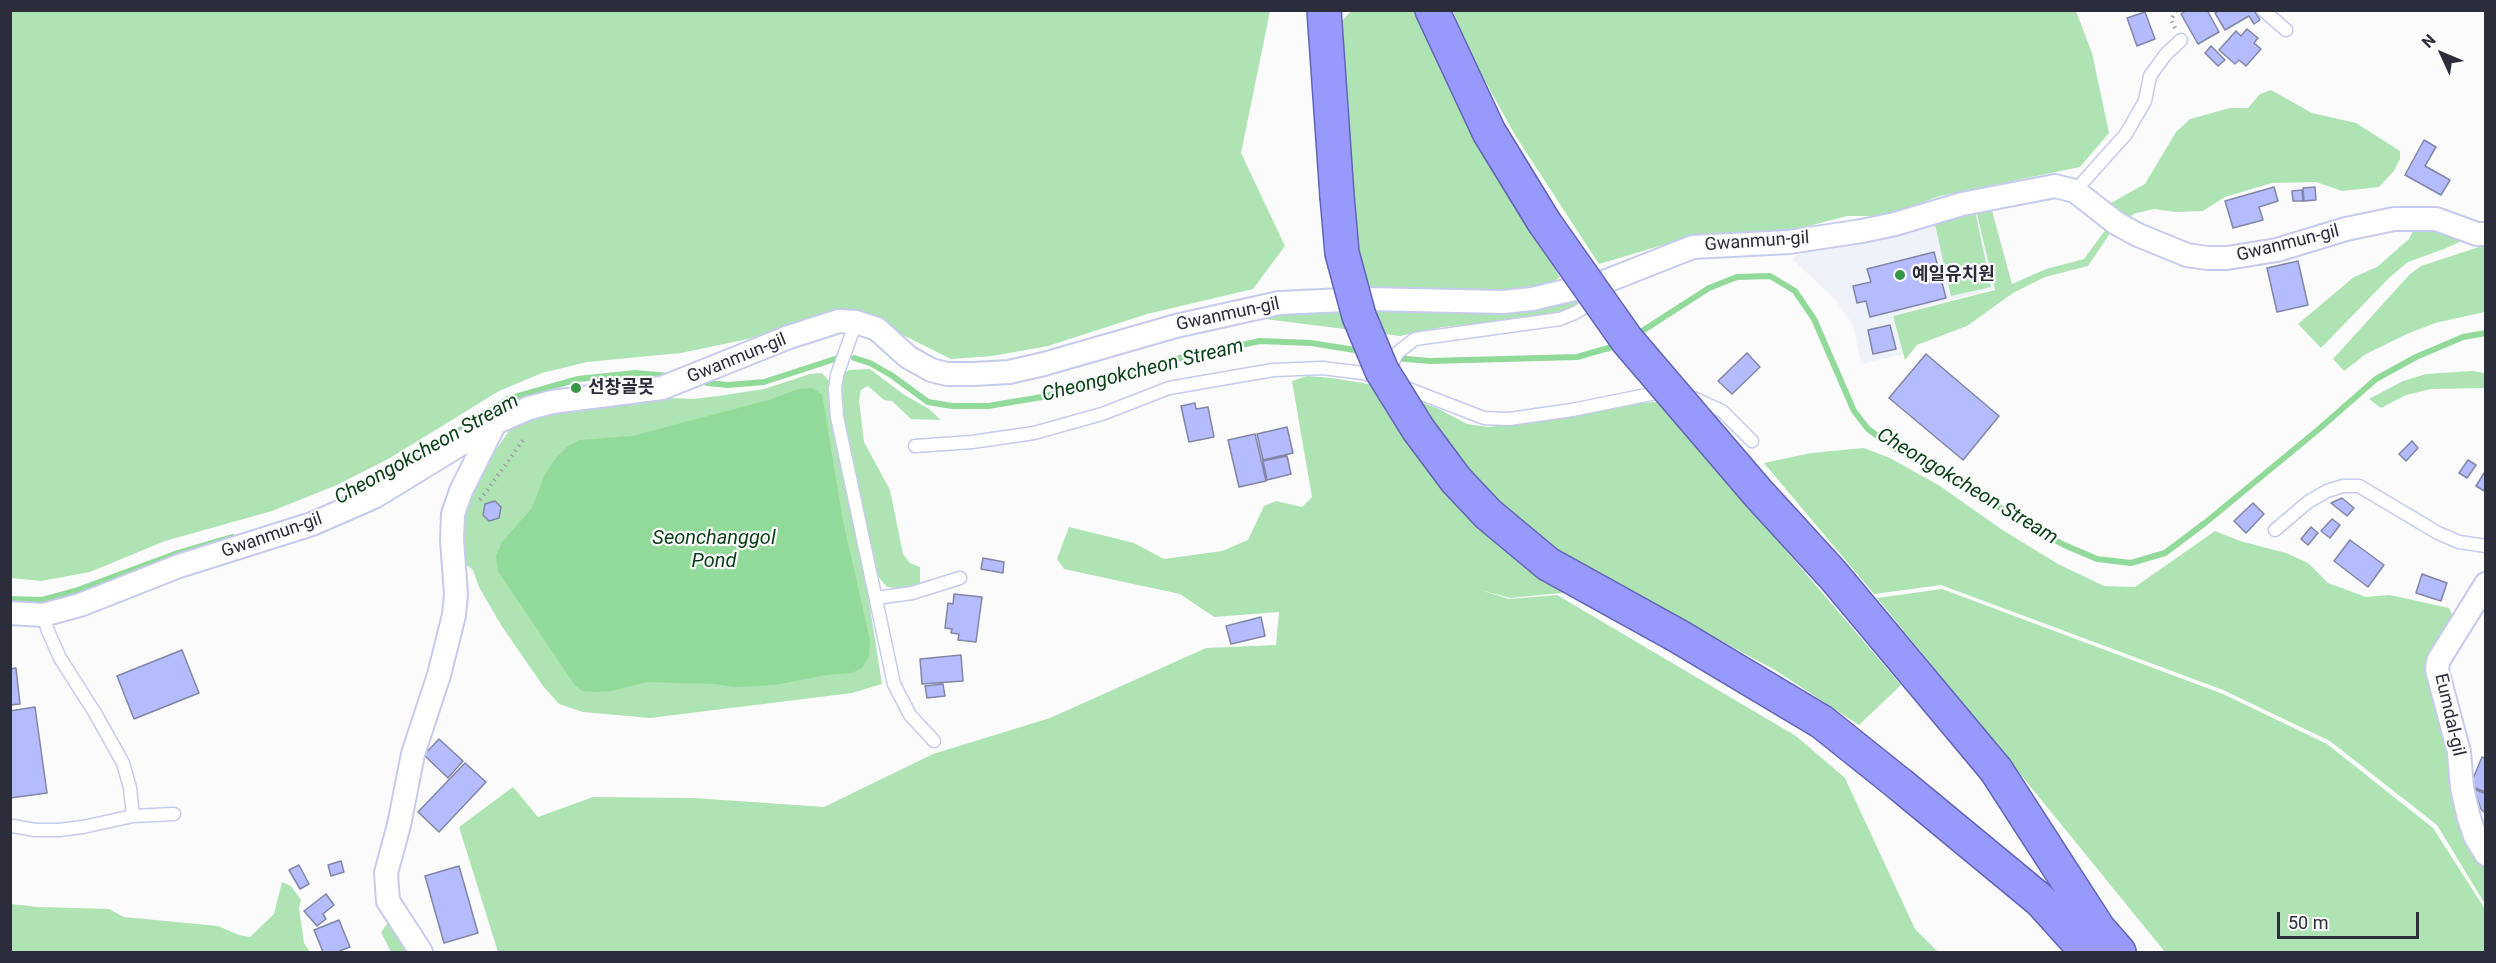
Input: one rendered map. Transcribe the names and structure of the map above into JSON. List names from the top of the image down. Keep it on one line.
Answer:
{"streets":{"street":["Gwanmun-gil","Eumdal-gil"]},"water":["Cheongokcheon Stream","Seonchanggol Pond"],"places":["예일유치원","선창골못"],"scale_bar":"50 m","north":"top left"}
